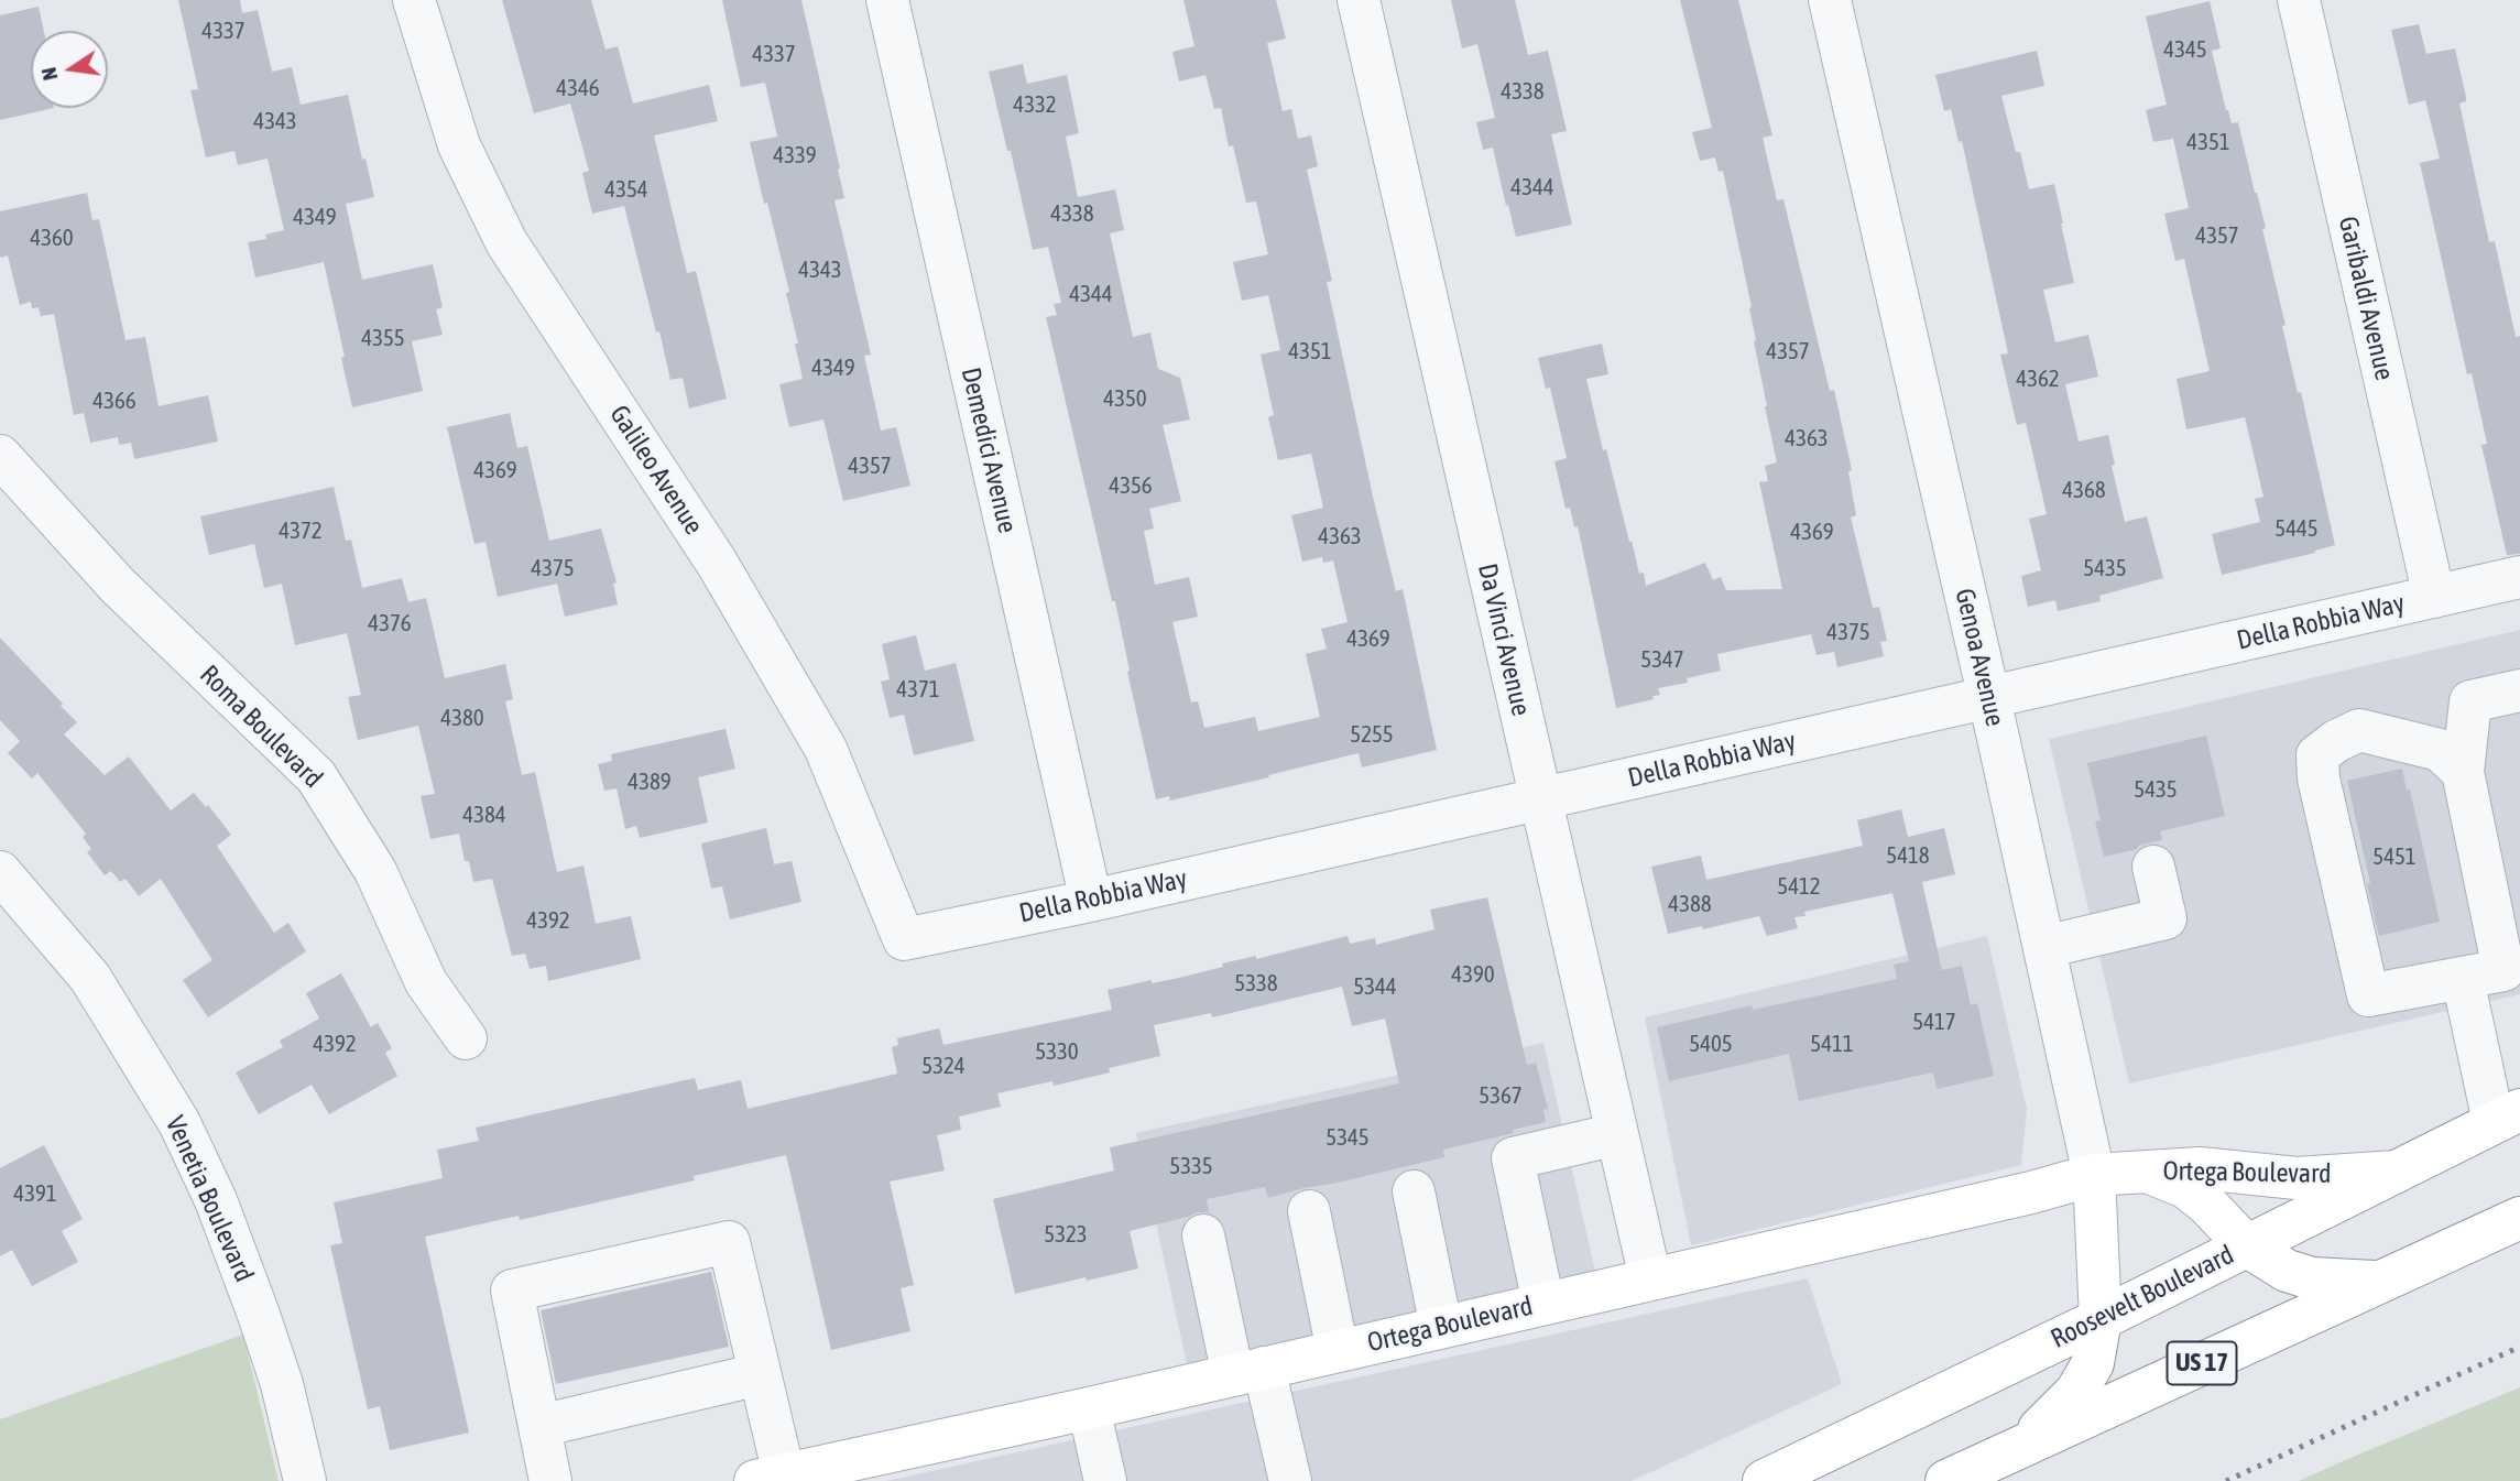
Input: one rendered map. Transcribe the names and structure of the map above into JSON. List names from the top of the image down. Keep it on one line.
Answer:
{"streets":{"main road":["Genoa Avenue","Ortega Boulevard","Roosevelt Boulevard","US 17"],"street":["Garibaldi Avenue","Demedici Avenue","Galileo Avenue","Della Robbia Way","Da Vinci Avenue","Roma Boulevard","Venetia Boulevard"]},"crossings":[["Garibaldi Avenue","Della Robbia Way"],["Demedici Avenue","Della Robbia Way"],["Galileo Avenue","Della Robbia Way"],["Della Robbia Way","Da Vinci Avenue"],["Della Robbia Way","Genoa Avenue"],["Da Vinci Avenue","Ortega Boulevard"],["Genoa Avenue","Ortega Boulevard"],["Genoa Avenue","Roosevelt Boulevard"],["Genoa Avenue","US 17"],["Ortega Boulevard","Roosevelt Boulevard"],["Ortega Boulevard","US 17"]],"house_numbers":["4337","4345","4337","4346","4338","4332","4343","4351","4339","4344","4354","4338","4349","4357","4360","4343","4344","4355","4351","4357","4349","4362","4350","4366","4363","4357","4369","4356","4368","5445","4372","4369","4363","4375","5435","4376","4375","4369","5347","4371","4380","5255","4389","5435","4384","5418","5451","5412","4388","4392","4390","5338","5344","5417","4392","5405","5411","5330","5324","5367","5345","5335","4391","5323"],"north":"left"}
